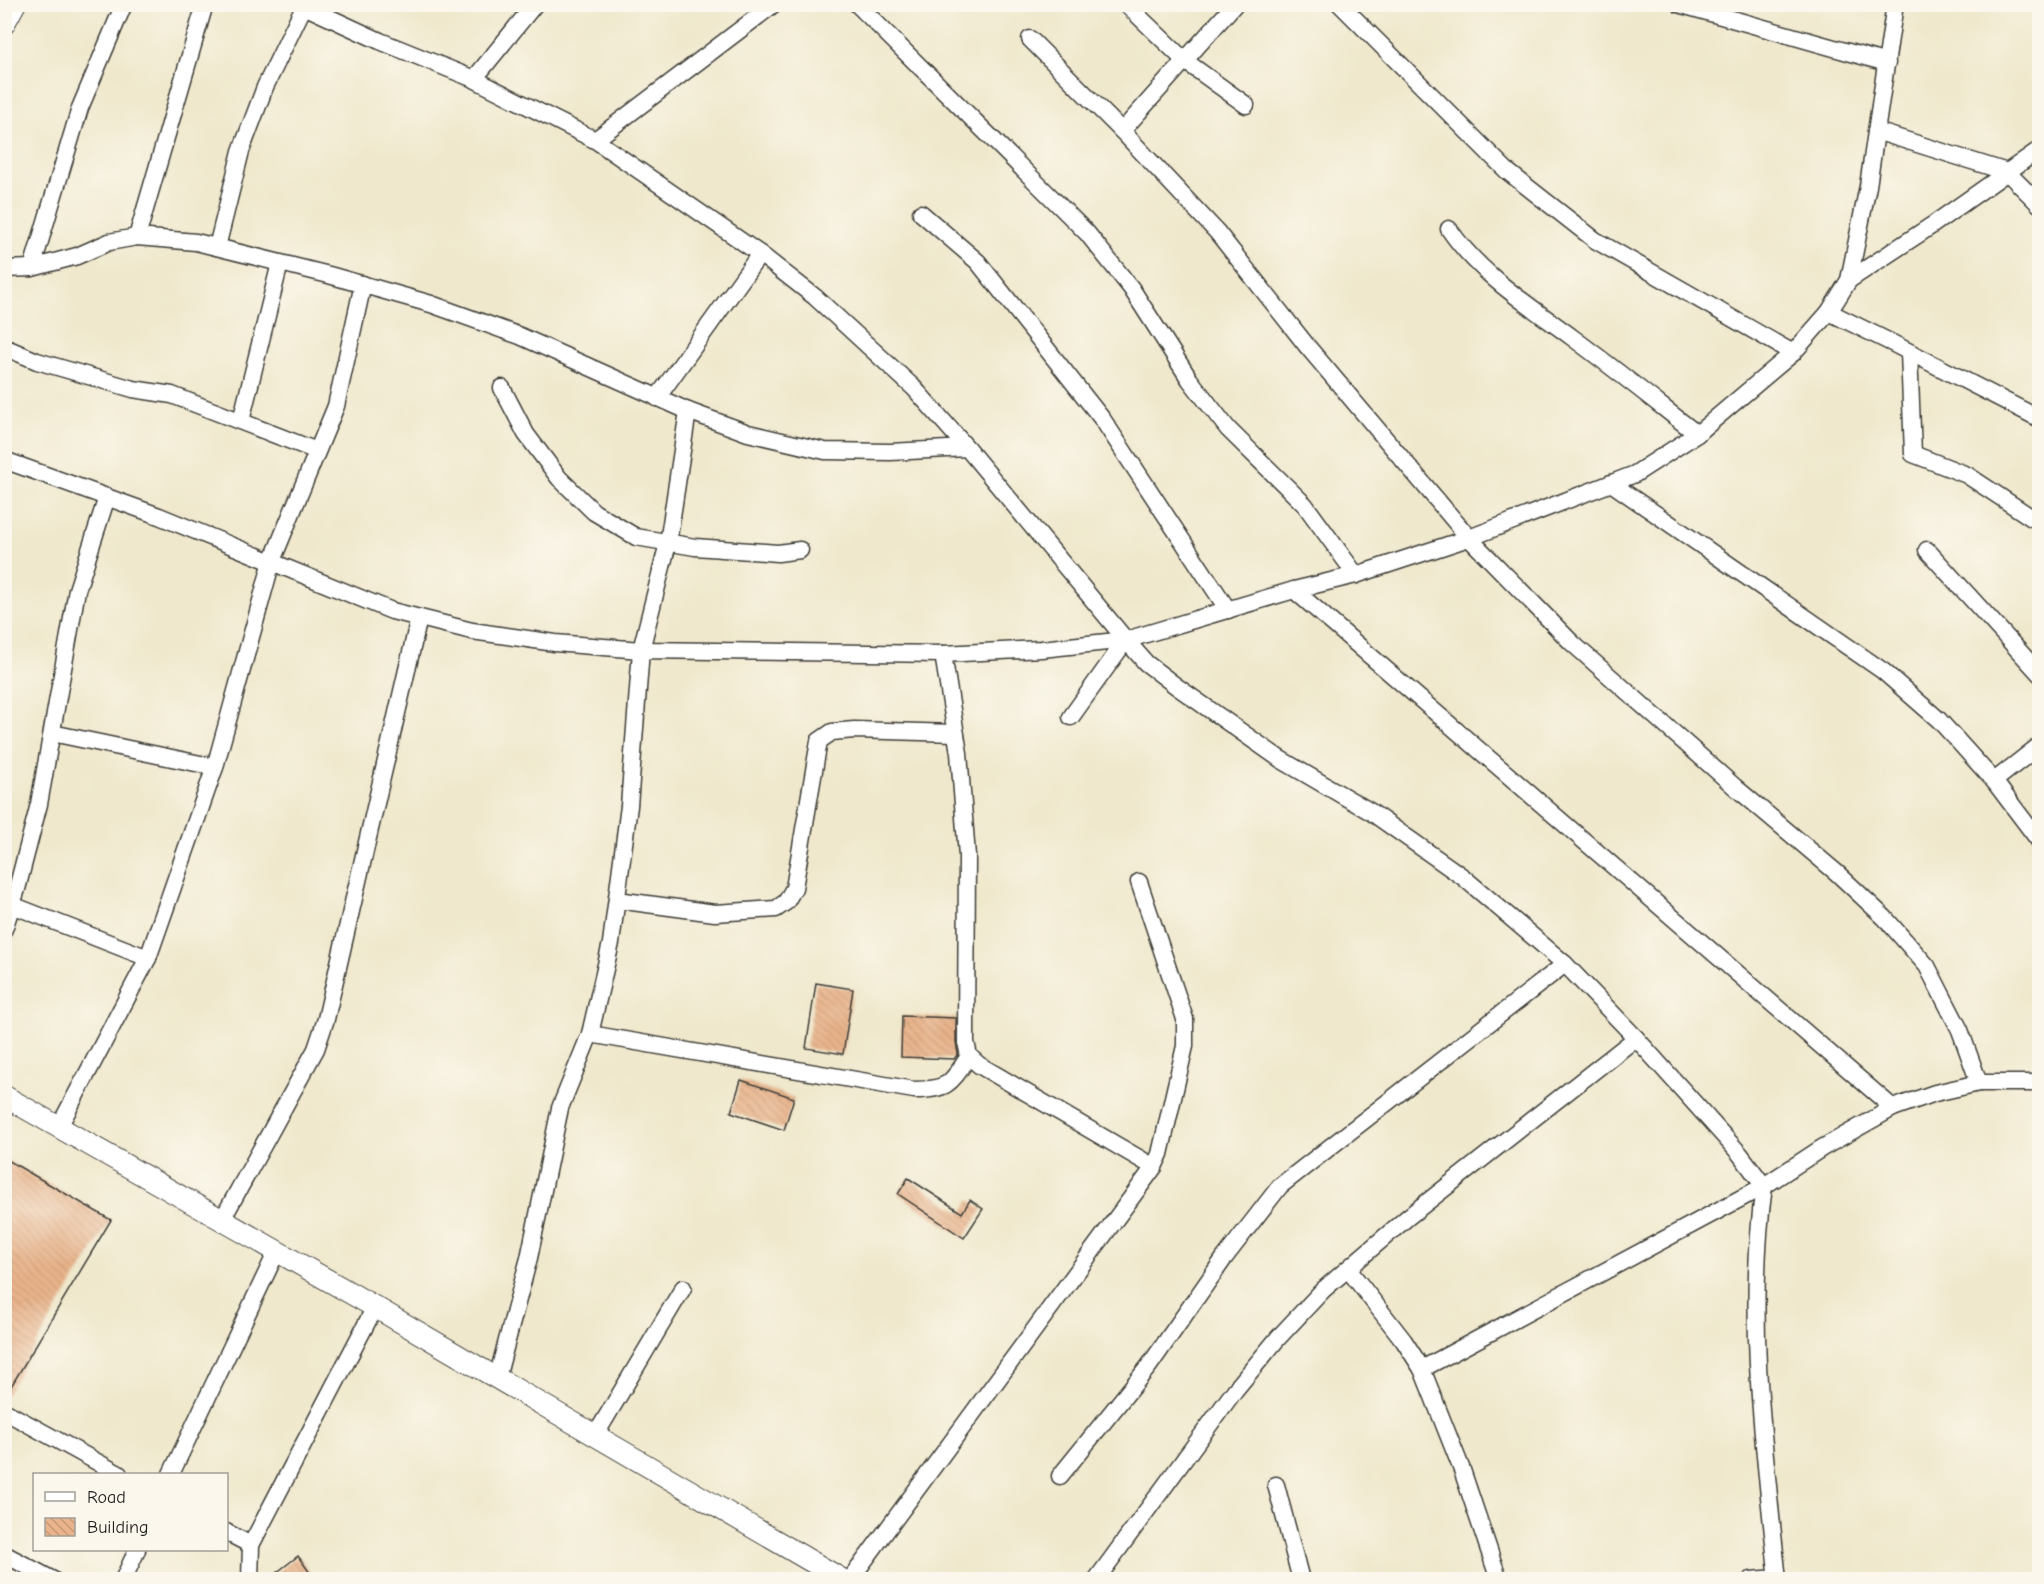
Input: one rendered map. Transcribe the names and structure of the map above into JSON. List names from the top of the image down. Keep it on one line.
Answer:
{"legend":["Road","Building"]}
